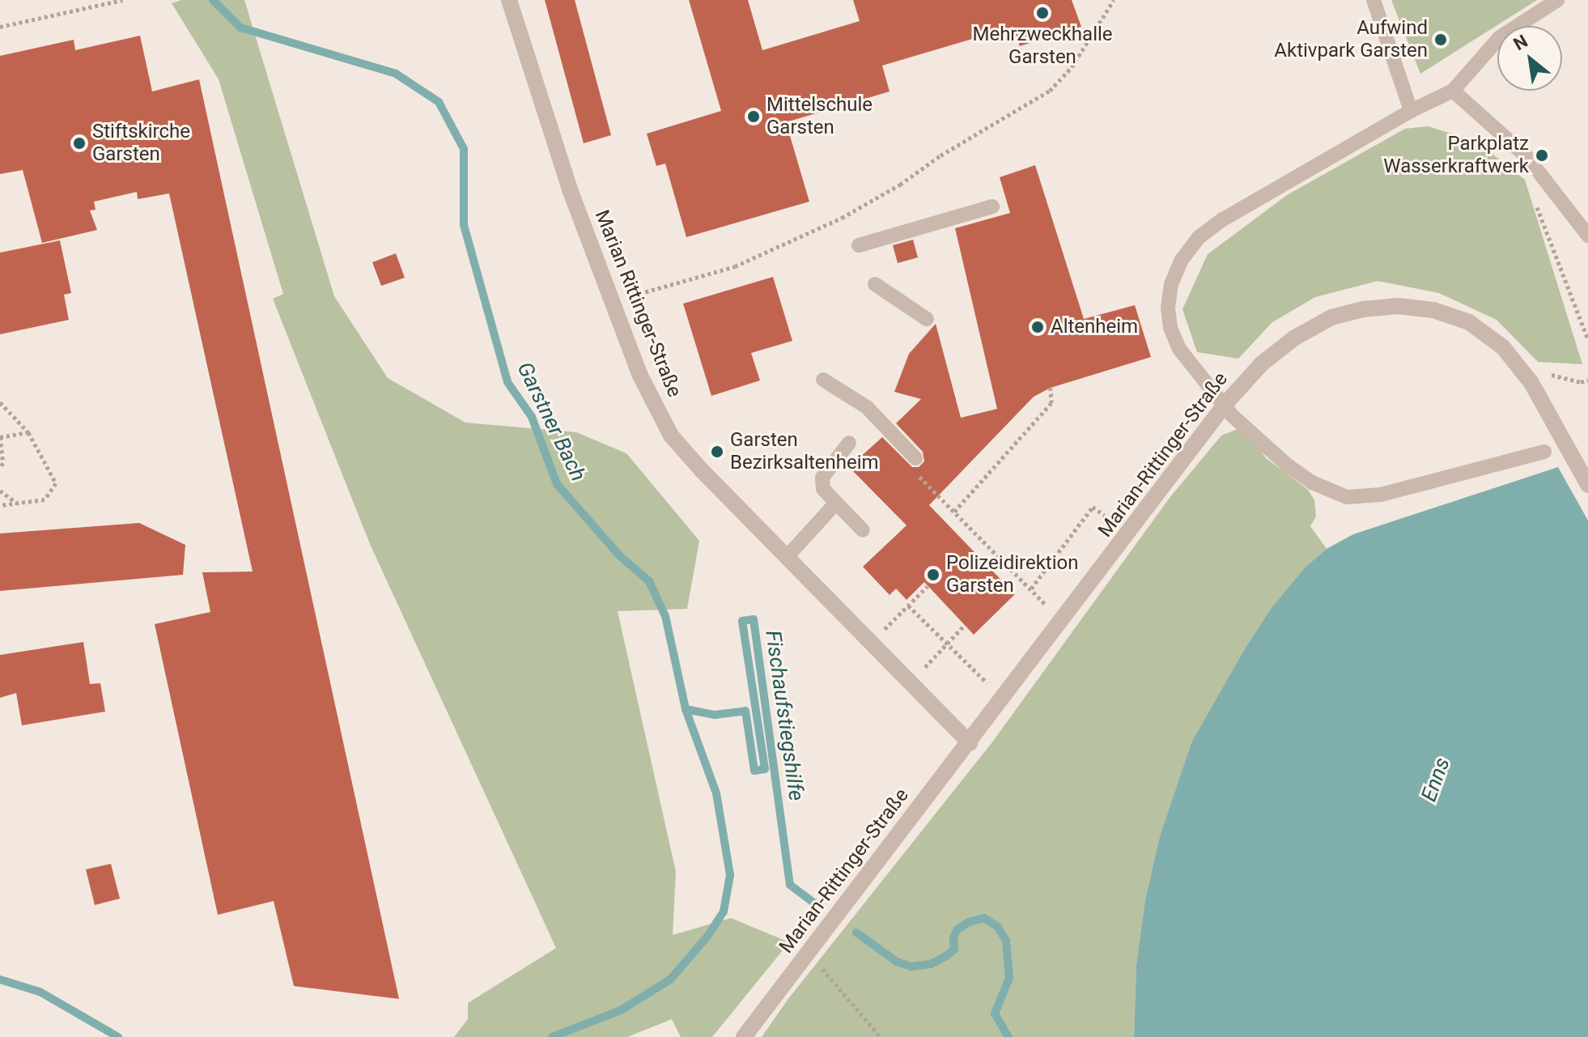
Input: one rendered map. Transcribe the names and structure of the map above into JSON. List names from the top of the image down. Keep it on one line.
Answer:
{"streets":{"street":["Marian Rittinger-Straße","Marian-Rittinger-Straße"]},"crossings":[["Marian Rittinger-Straße","Marian-Rittinger-Straße"]],"water":["Garstner Bach","Fischaufstiegshilfe","Enns"],"places":["Mehrzweckhalle Garsten","Aufwind Aktivpark Garsten","Mittelschule Garsten","Stiftskirche Garsten","Parkplatz Wasserkraftwerk","Altenheim","Garsten Bezirksaltenheim","Polizeidirektion Garsten"],"north":"top left"}
